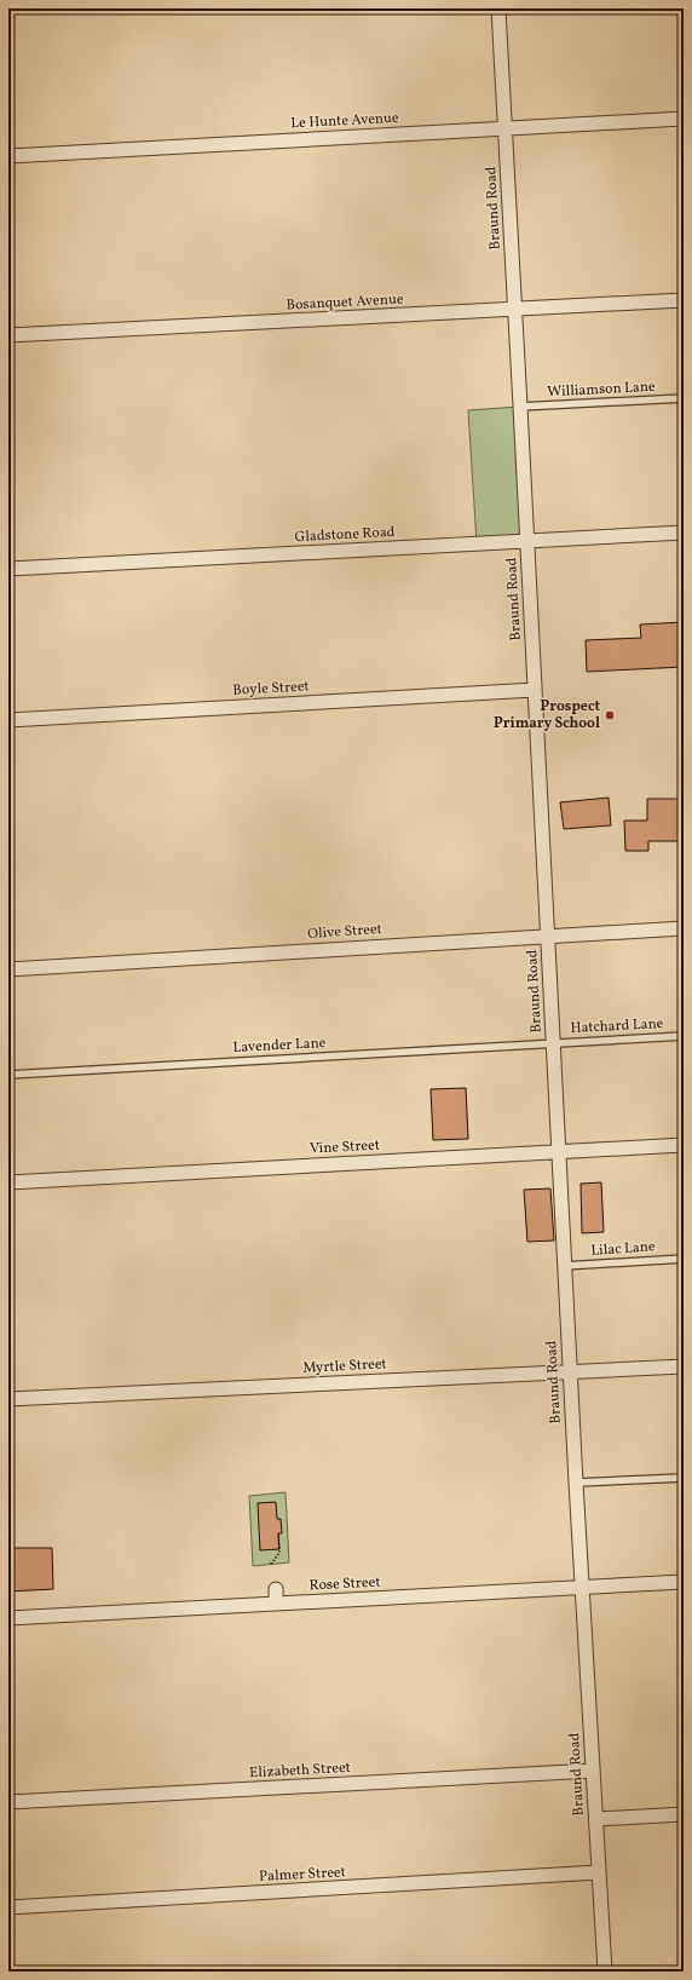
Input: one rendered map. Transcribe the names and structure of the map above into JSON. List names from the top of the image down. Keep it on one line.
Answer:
{"streets":{"street":["Le Hunte Avenue","Braund Road","Bosanquet Avenue","Gladstone Road","Boyle Street","Olive Street","Vine Street","Myrtle Street","Rose Street","Elizabeth Street","Palmer Street"],"lane":["Williamson Lane","Hatchard Lane","Lavender Lane","Lilac Lane"]},"crossings":[["Le Hunte Avenue","Braund Road"],["Braund Road","Bosanquet Avenue"],["Braund Road","Williamson Lane"],["Braund Road","Gladstone Road"],["Braund Road","Boyle Street"],["Braund Road","Olive Street"],["Braund Road","Hatchard Lane"],["Braund Road","Lavender Lane"],["Braund Road","Vine Street"],["Braund Road","Lilac Lane"],["Braund Road","Myrtle Street"],["Braund Road","Rose Street"],["Braund Road","Elizabeth Street"],["Braund Road","Palmer Street"],["Hatchard Lane","Lavender Lane"]],"places":["Prospect Primary School"]}
